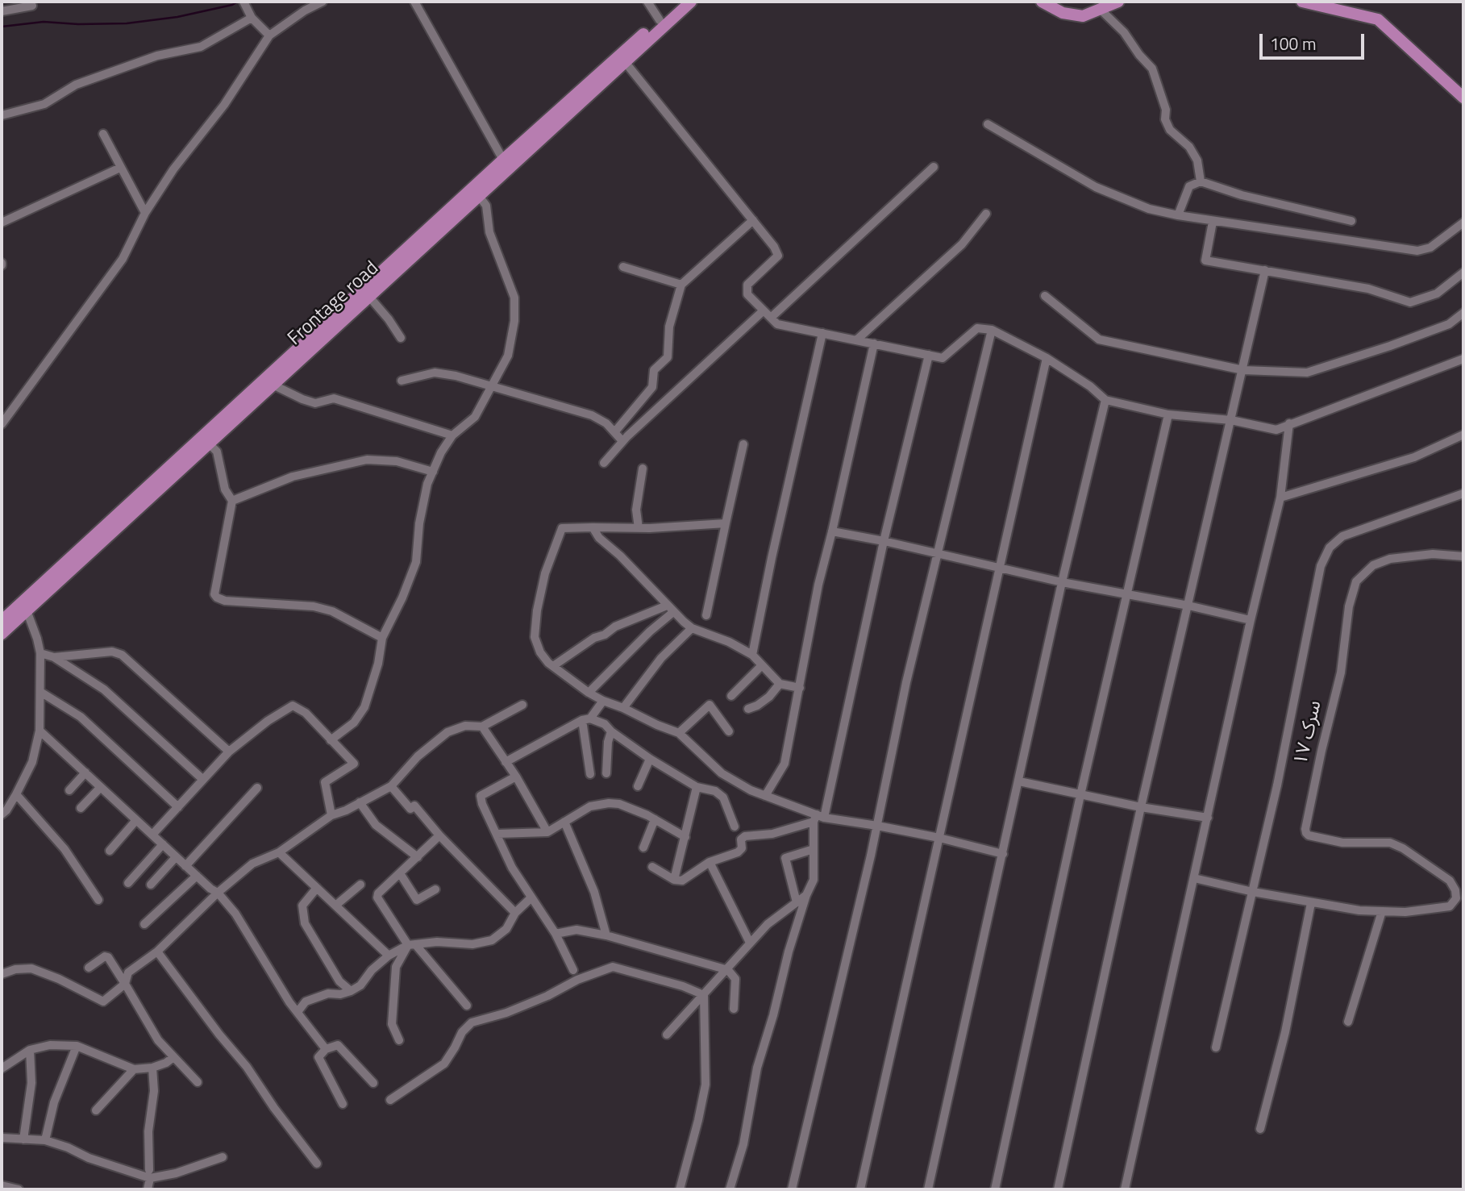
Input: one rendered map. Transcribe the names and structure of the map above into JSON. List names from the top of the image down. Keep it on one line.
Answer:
{"streets":{"main road":["Frontage road"],"street":["سرک ۱۷"]},"scale_bar":"100 m"}
